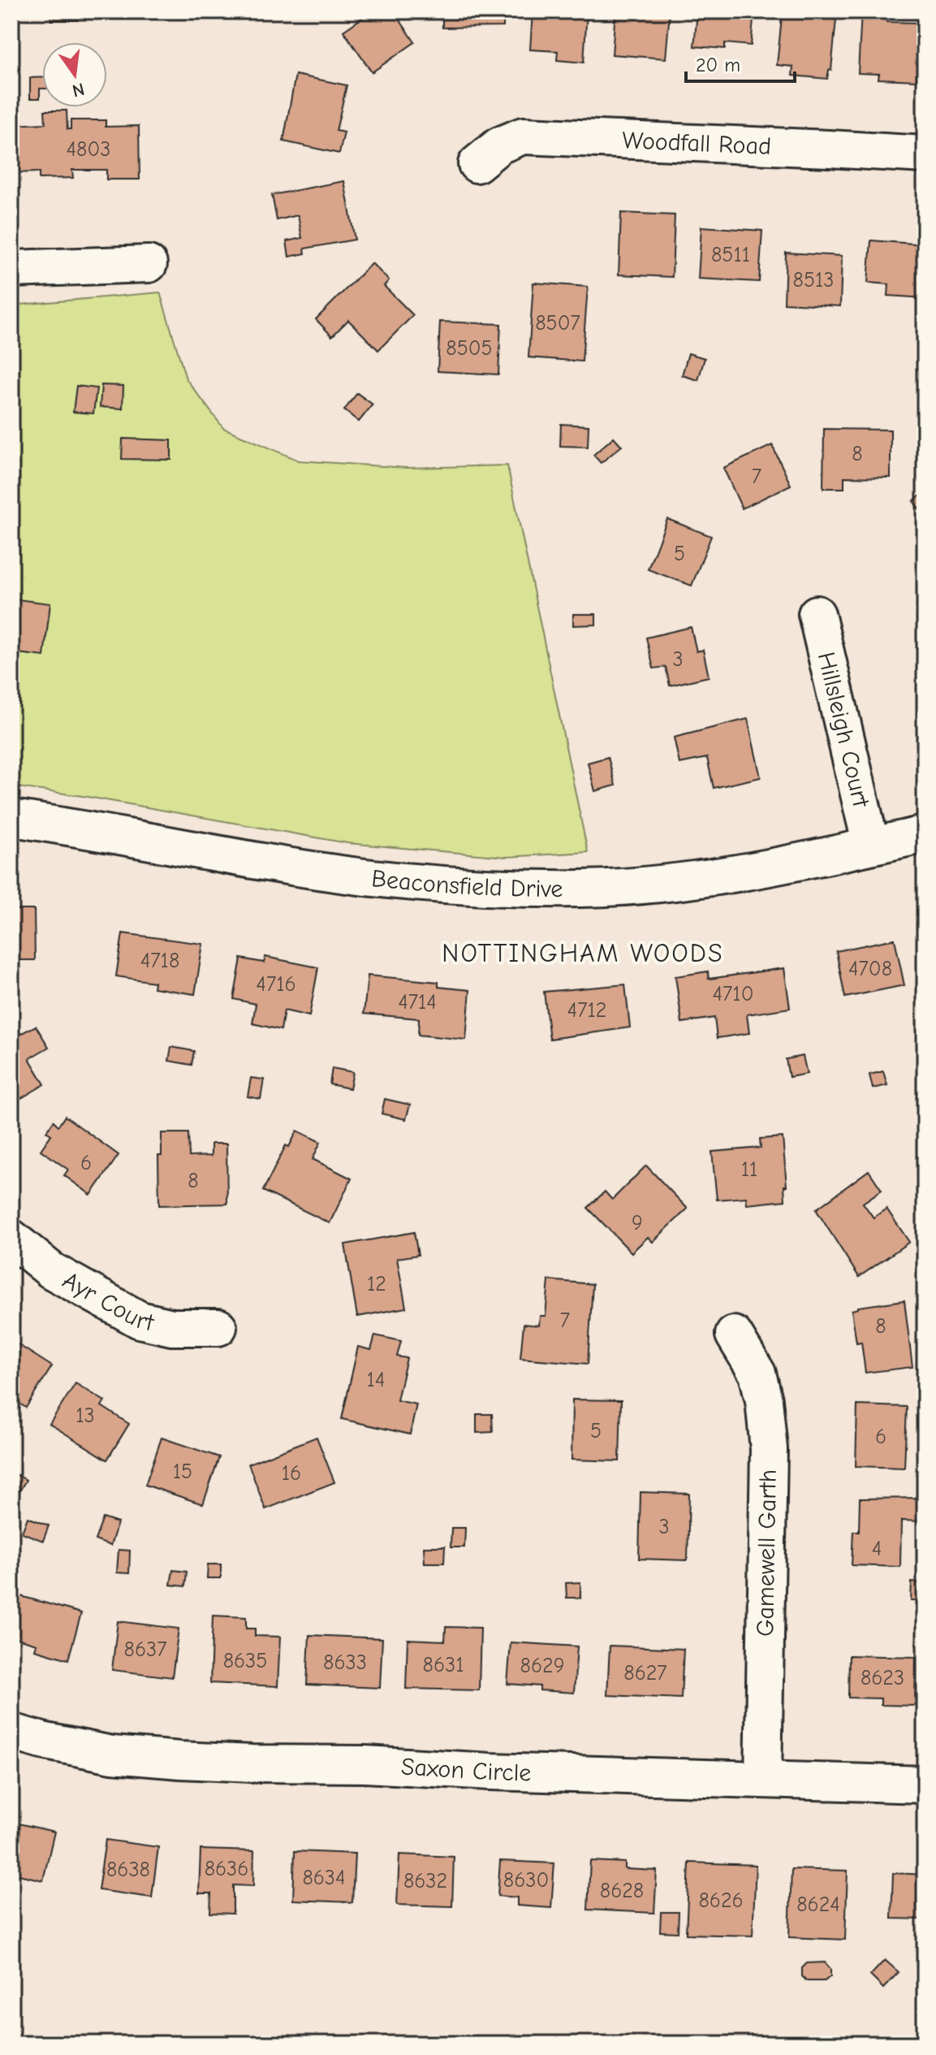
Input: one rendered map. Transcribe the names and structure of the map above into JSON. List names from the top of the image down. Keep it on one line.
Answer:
{"streets":{"street":["Woodfall Road","Hillsleigh Court","Beaconsfield Drive","Ayr Court","Gamewell Garth","Saxon Circle"]},"crossings":[["Hillsleigh Court","Beaconsfield Drive"],["Gamewell Garth","Saxon Circle"]],"districts":["NOTTINGHAM WOODS"],"house_numbers":["4803","8511","8513","8507","8505","8","7","5","3","4718","4708","4716","4710","4714","4712","6","11","8","9","12","7","8","14","13","5","6","15","16","3","4","8637","8635","8633","8631","8629","8627","8623","8636","8638","8634","8630","8632","8628","8626","8624"],"scale_bar":"20 m","north":"bottom"}
